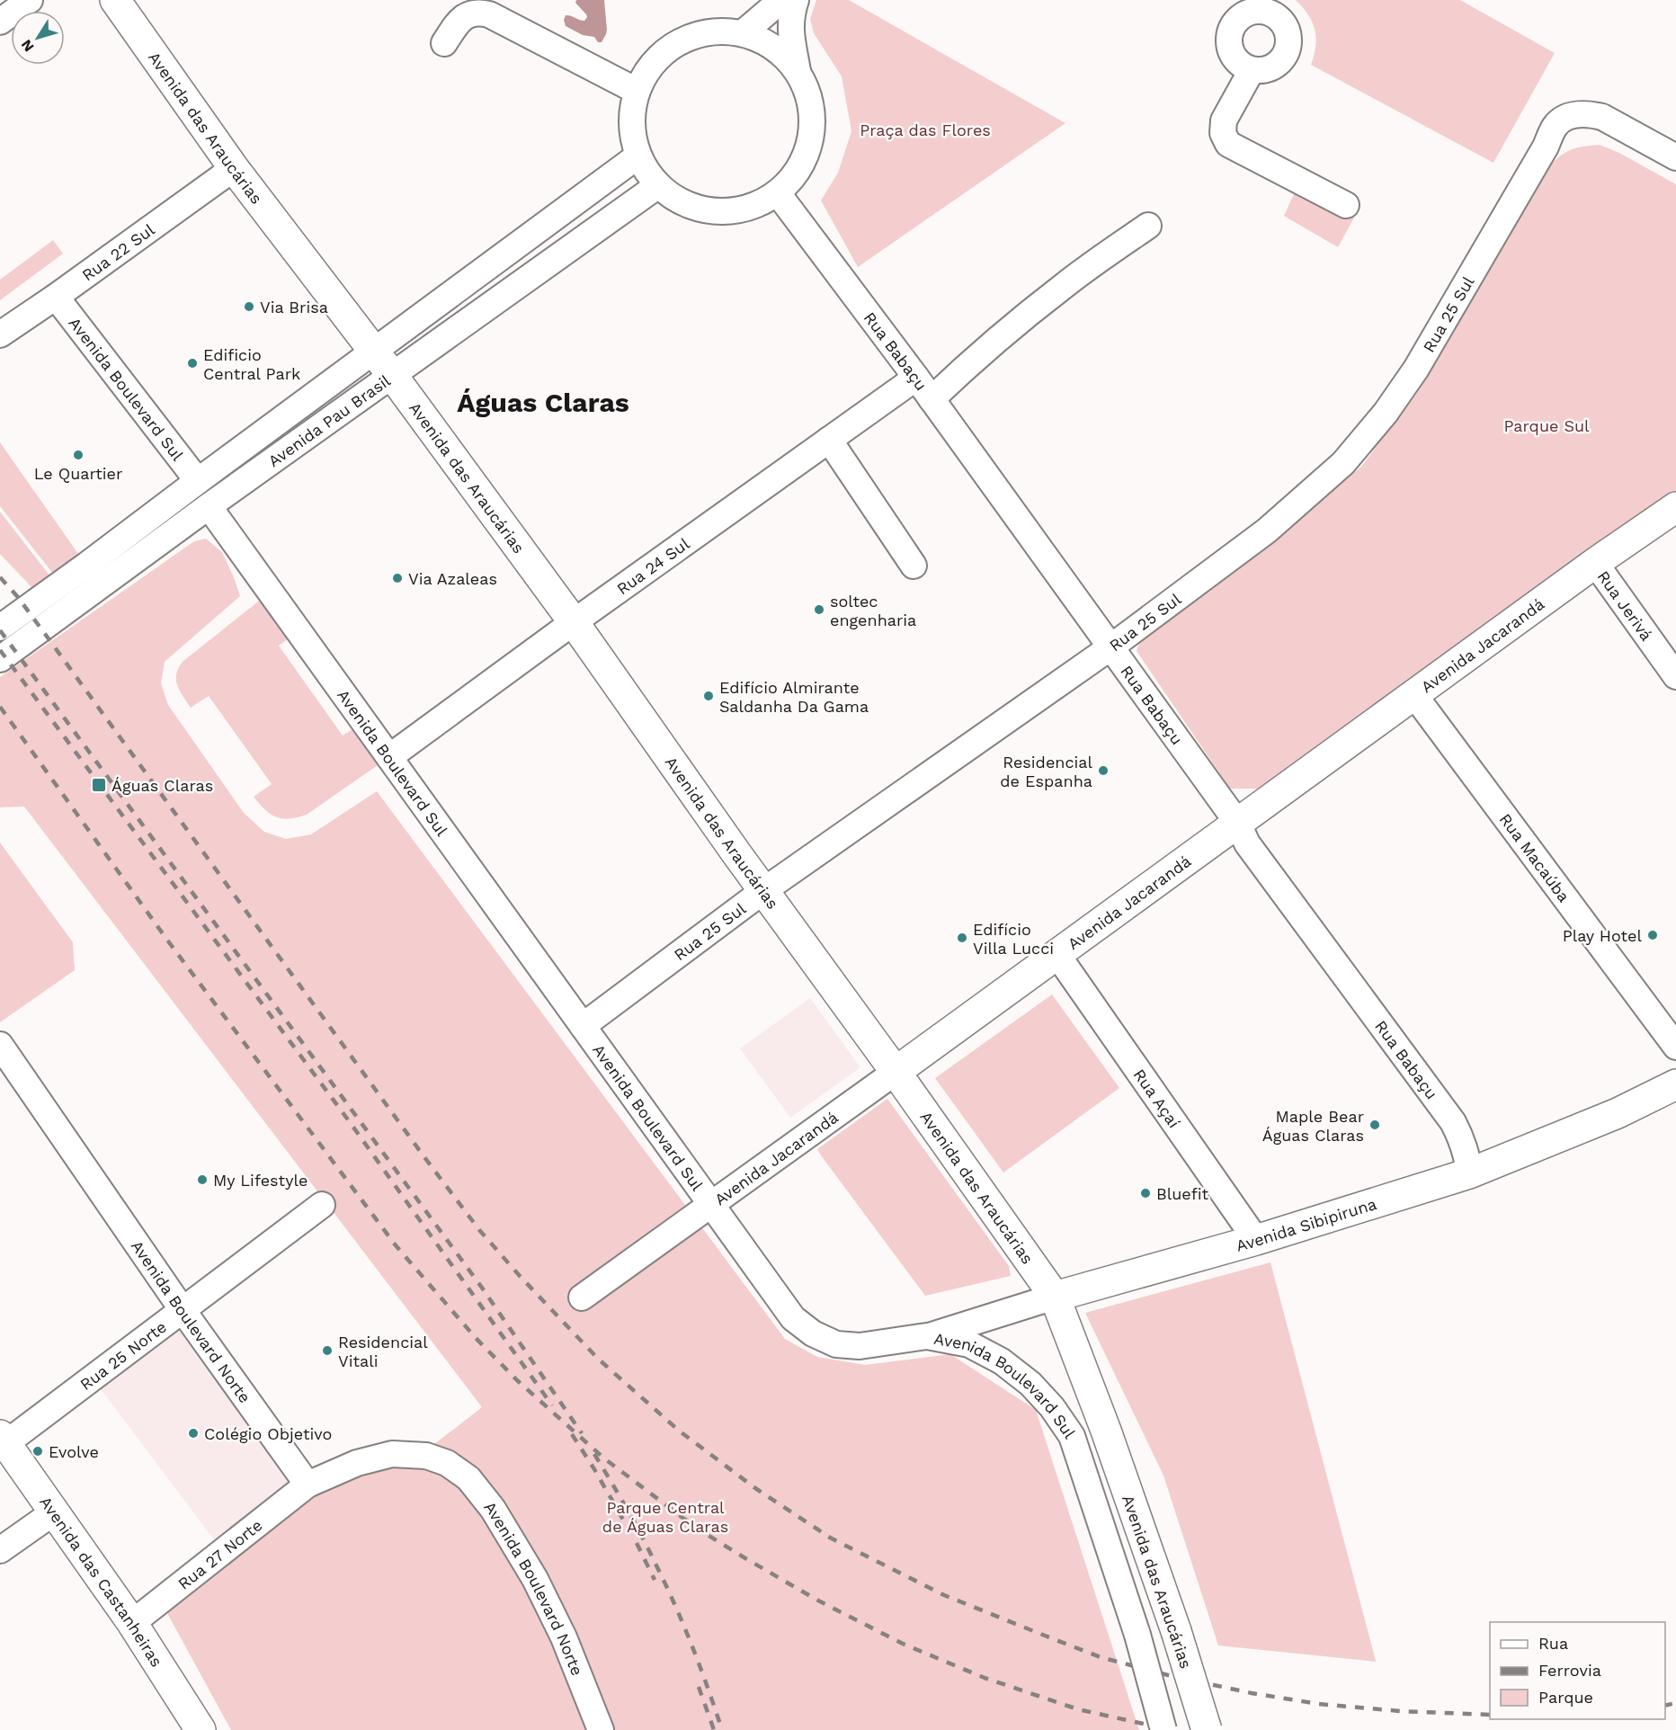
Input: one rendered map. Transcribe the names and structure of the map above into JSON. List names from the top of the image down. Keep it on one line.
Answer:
{"streets":{"main road":["Avenida das Araucárias","Avenida Jacarandá","Avenida Sibipiruna","Avenida das Castanheiras"],"street":["Rua 22 Sul","Rua 25 Sul","Rua Babaçu","Avenida Boulevard Sul","Avenida Pau Brasil","Rua 24 Sul","Rua Jerivá","Rua Macaúba","Rua Açaí","Avenida Boulevard Norte","Rua 25 Norte","Rua 27 Norte"]},"crossings":[["Avenida das Araucárias","Rua 22 Sul"],["Avenida das Araucárias","Rua 25 Sul"],["Avenida das Araucárias","Avenida Pau Brasil"],["Avenida das Araucárias","Rua 24 Sul"],["Avenida das Araucárias","Avenida Jacarandá"],["Avenida das Araucárias","Avenida Sibipiruna"],["Rua 22 Sul","Avenida Boulevard Sul"],["Rua 25 Sul","Rua Babaçu"],["Rua 25 Sul","Avenida Boulevard Sul"],["Rua Babaçu","Avenida Pau Brasil"],["Rua Babaçu","Rua 24 Sul"],["Rua Babaçu","Avenida Jacarandá"],["Rua Babaçu","Avenida Sibipiruna"],["Avenida Boulevard Sul","Avenida Pau Brasil"],["Avenida Boulevard Sul","Rua 24 Sul"],["Avenida Boulevard Sul","Avenida Jacarandá"],["Avenida Boulevard Sul","Avenida Sibipiruna"],["Rua Jerivá","Avenida Jacarandá"],["Avenida Jacarandá","Rua Macaúba"],["Avenida Jacarandá","Rua Açaí"],["Rua Açaí","Avenida Sibipiruna"],["Avenida Boulevard Norte","Rua 25 Norte"],["Avenida Boulevard Norte","Rua 27 Norte"],["Rua 25 Norte","Avenida das Castanheiras"],["Rua 27 Norte","Avenida das Castanheiras"]],"districts":["Águas Claras"],"parks":["Praça das Flores","Parque Sul","Parque Central de Águas Claras"],"places":{"other":["Via Brisa","Edificio Central Park","Le Quartier","Via Azaleas","soltec engenharia","Edifício Almirante Saldanha Da Gama","Residencial de Espanha","Play Hotel","Edifício Villa Lucci","Maple Bear Águas Claras","My Lifestyle","Bluefit","Residencial Vitali","Colégio Objetivo","Evolve"],"transit":["Águas Claras"]},"legend":["Rua","Ferrovia","Parque"],"north":"bottom left"}
